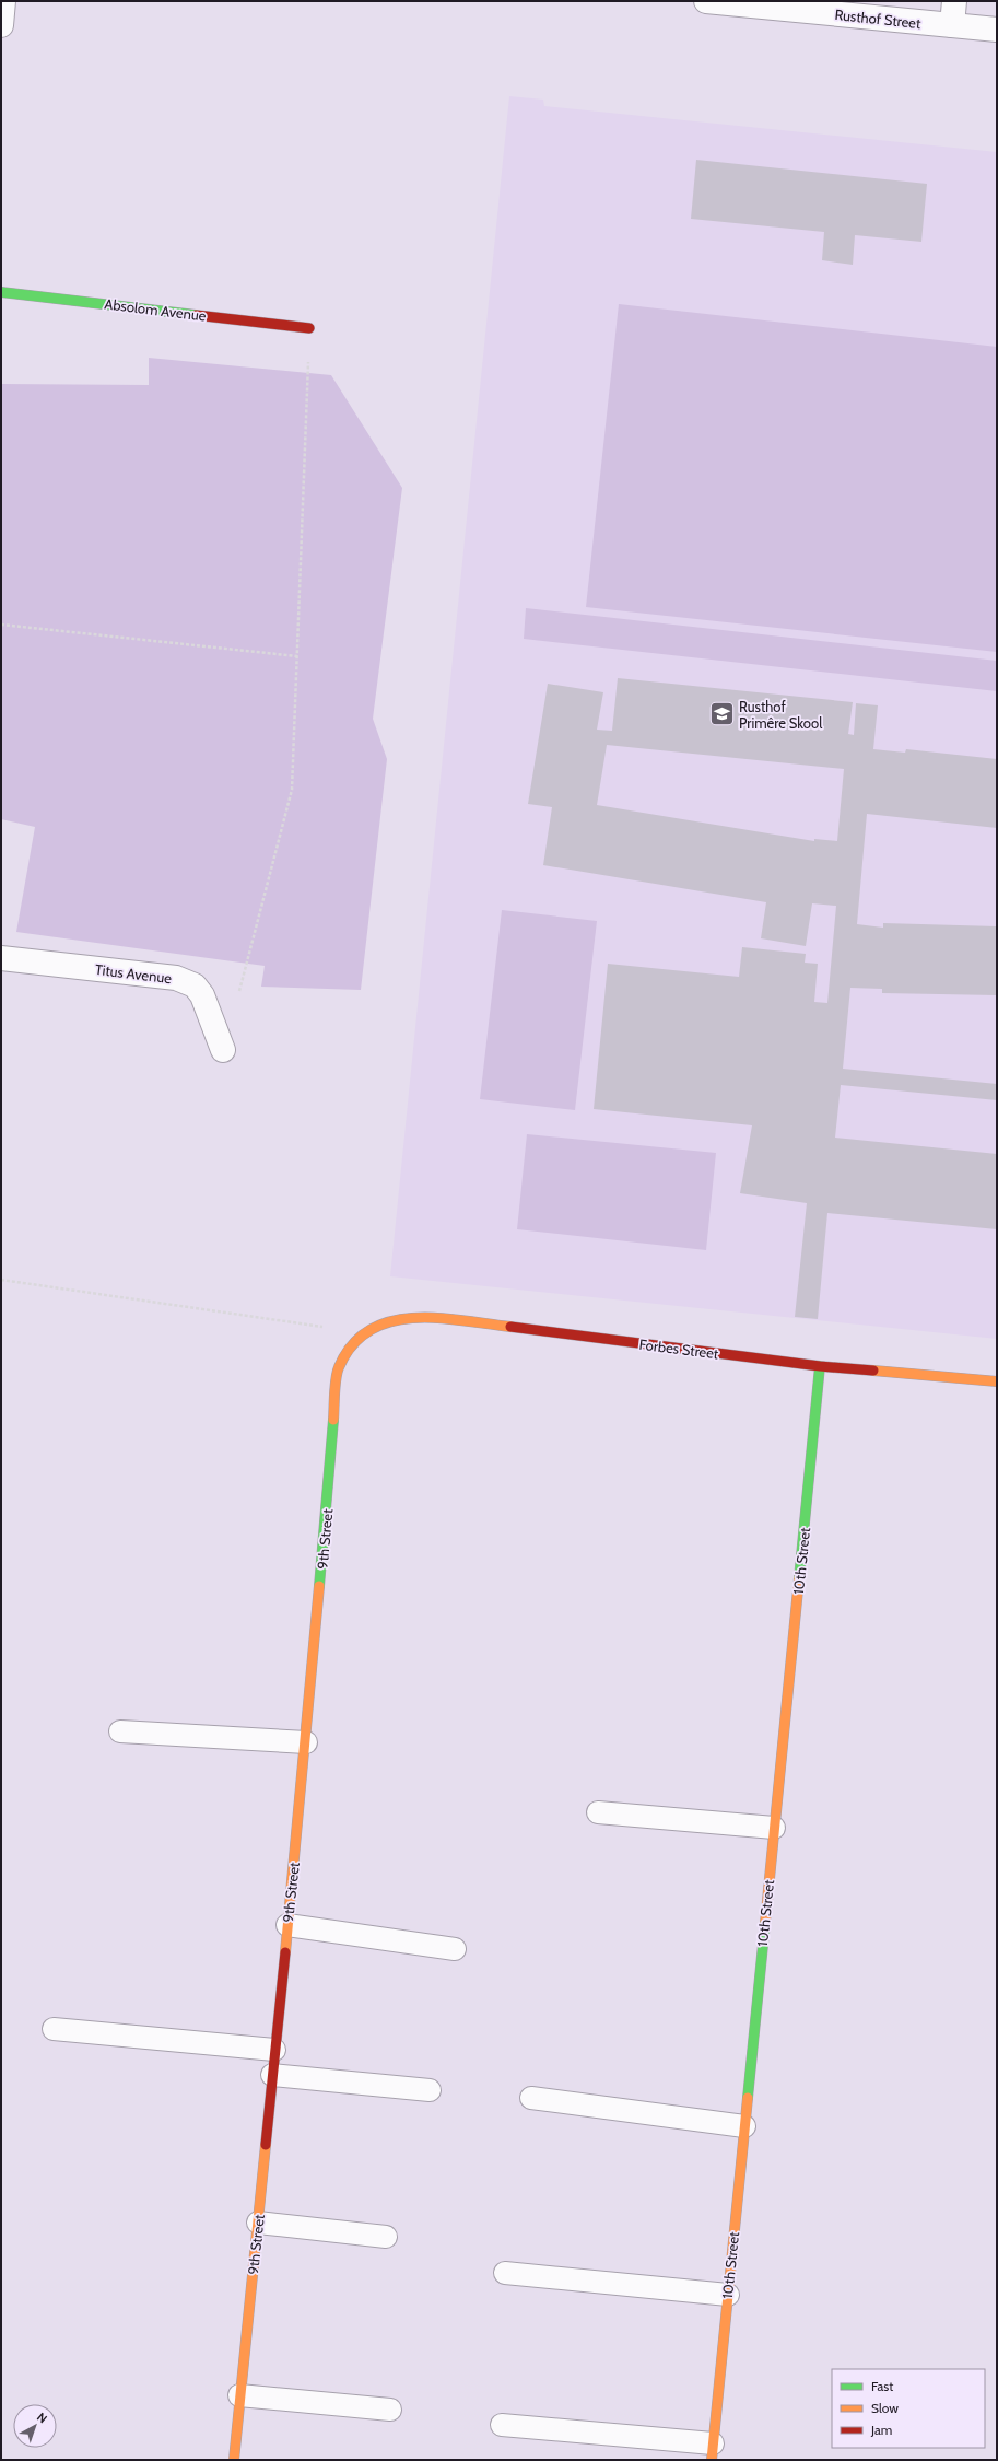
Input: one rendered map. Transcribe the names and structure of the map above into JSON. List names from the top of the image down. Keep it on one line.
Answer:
{"streets":{"street":["Rusthof Street","Absolom Avenue","Titus Avenue","Forbes Street","9th Street","10th Street"]},"crossings":[["Forbes Street","9th Street"],["Forbes Street","10th Street"]],"places":{"school or university":["Rusthof Primêre Skool"]},"legend":["Fast","Slow","Jam"],"north":"top right"}
